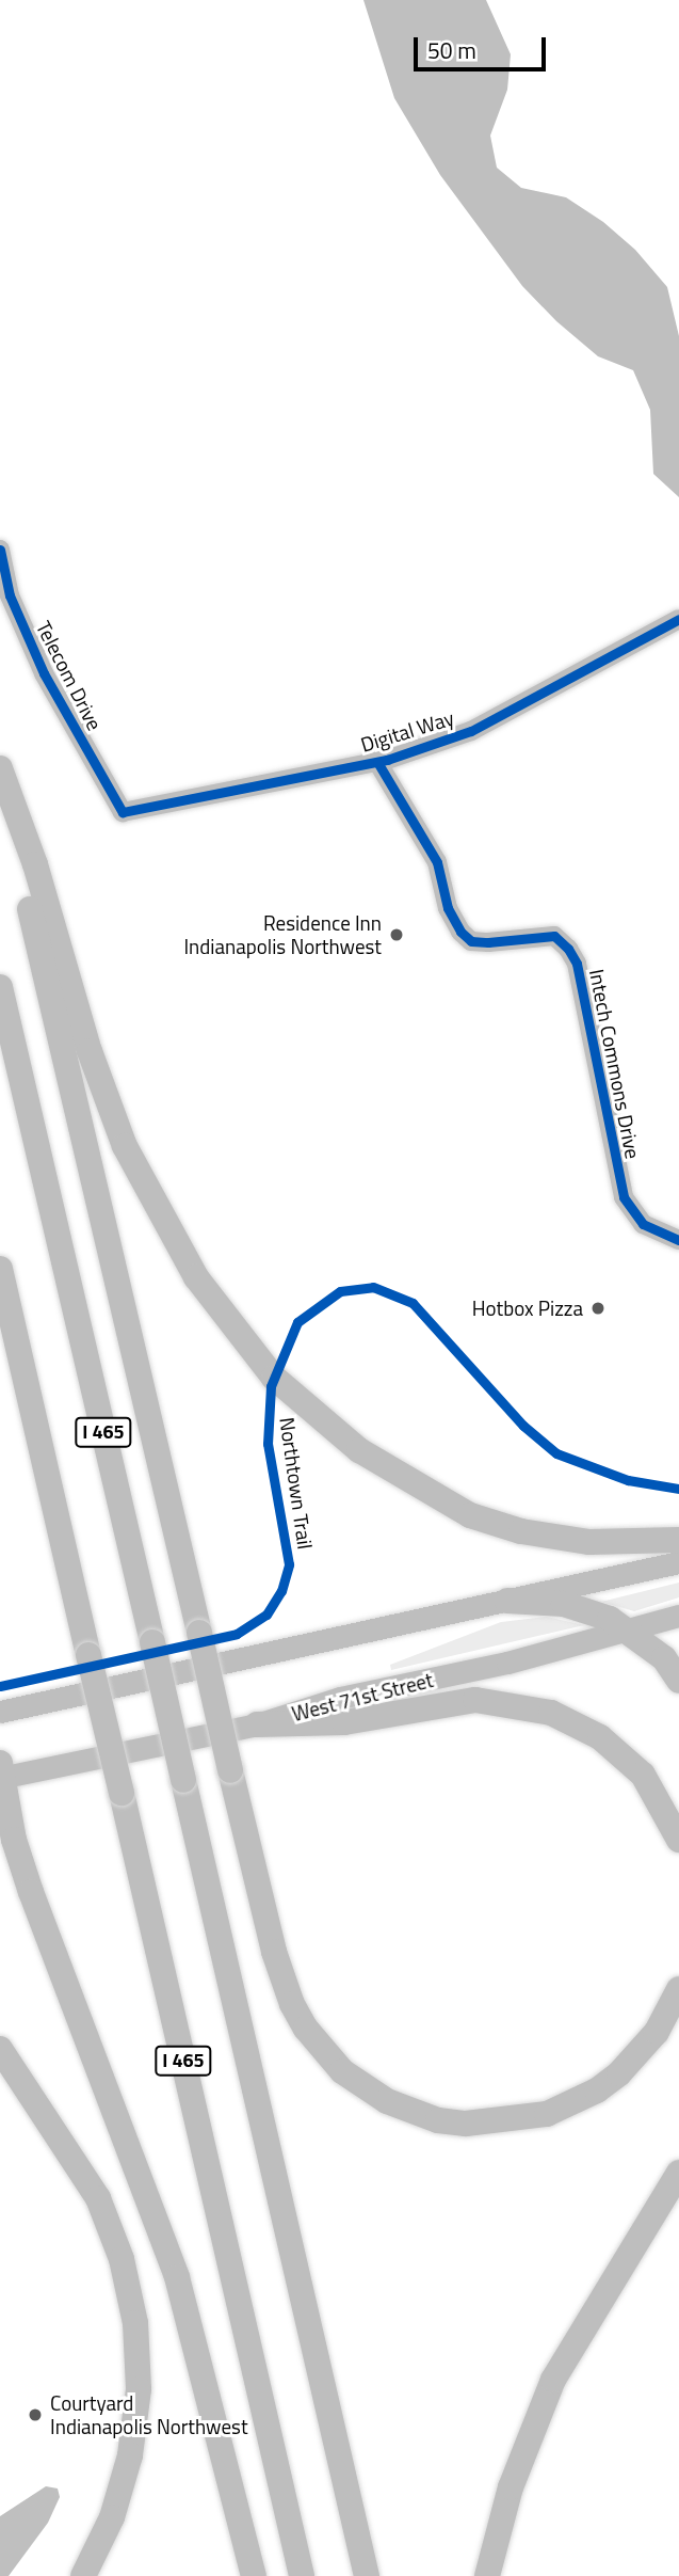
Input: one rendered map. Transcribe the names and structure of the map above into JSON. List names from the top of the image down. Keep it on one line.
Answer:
{"streets":{"highway":["I 465"],"main road":["West 71st Street"],"street":["Telecom Drive","Digital Way","Intech Commons Drive"],"cycle path":["Northtown Trail"]},"crossings":[["Telecom Drive","Digital Way"],["Digital Way","Intech Commons Drive"]],"places":["Residence Inn Indianapolis Northwest","Hotbox Pizza","Courtyard Indianapolis Northwest"],"scale_bar":"50 m"}
